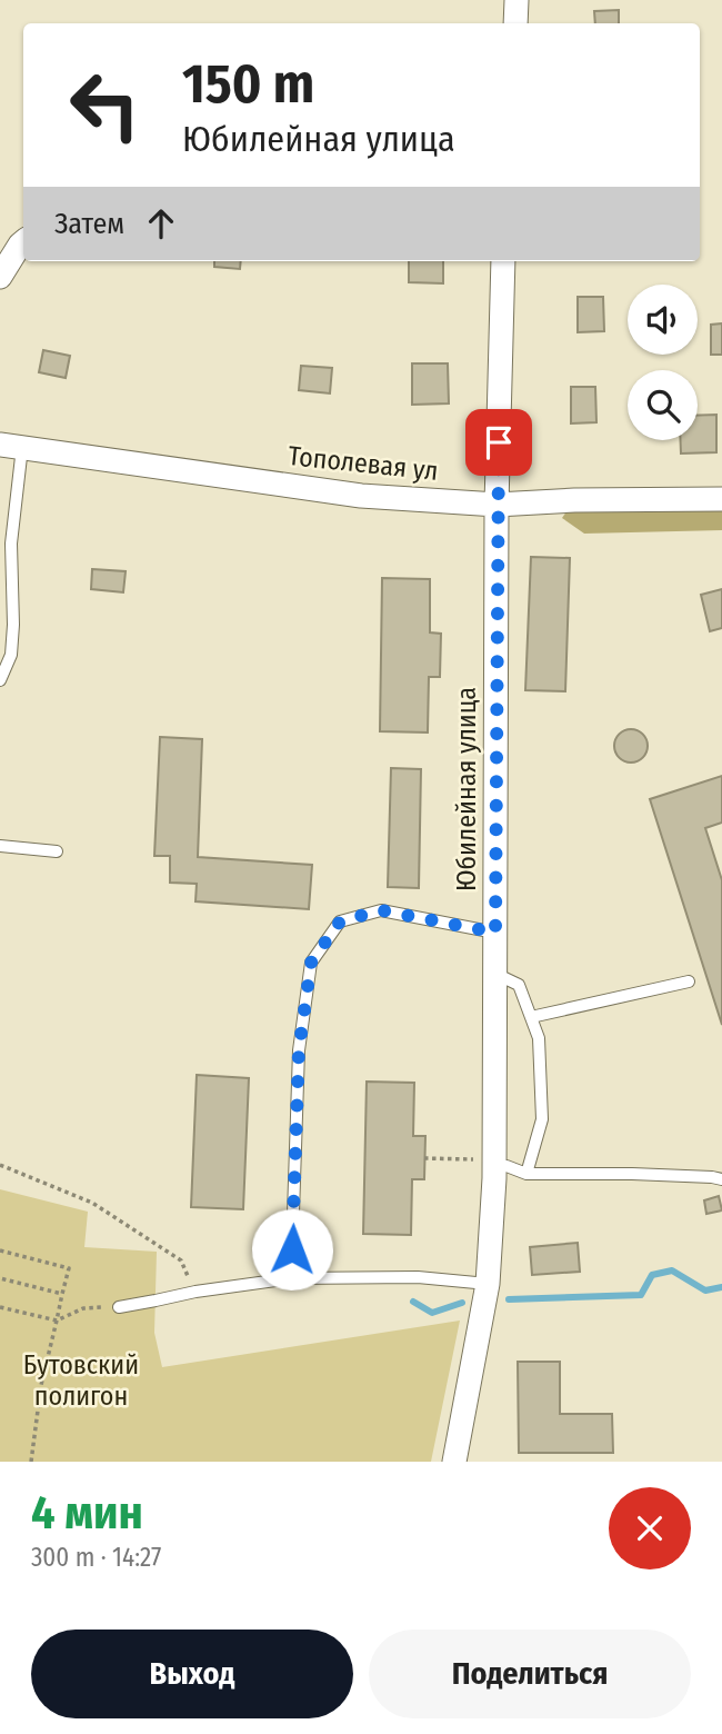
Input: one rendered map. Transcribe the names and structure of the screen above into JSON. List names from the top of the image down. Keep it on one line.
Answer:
{"streets":{"street":["Тополевая ул","Юбилейная улица"]},"crossings":[["Тополевая ул","Юбилейная улица"]],"parks":["Бутовский полигон"],"page":{"turn":["150 m","Юбилейная улица"],"then":"Затем","heading":["4 мин","300 m · 14:27"],"buttons":["Выход","Поделиться"]}}
